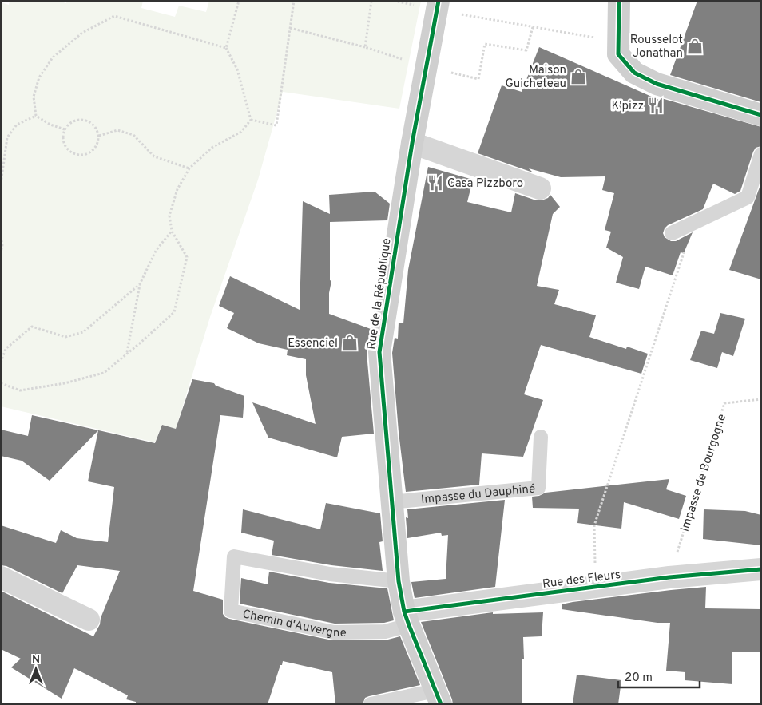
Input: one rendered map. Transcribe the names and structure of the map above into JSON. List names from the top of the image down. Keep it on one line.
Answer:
{"streets":{"main road":["Rue de la République"],"street":["Rue des Fleurs"],"lane":["Impasse du Dauphiné","Chemin d'Auvergne"],"path":["Impasse de Bourgogne"]},"crossings":[["Rue de la République","Impasse du Dauphiné"],["Rue de la République","Rue des Fleurs"],["Rue de la République","Chemin d'Auvergne"],["Impasse de Bourgogne","Rue des Fleurs"],["Rue des Fleurs","Chemin d'Auvergne"]],"places":{"shop":["Rousselot Jonathan","Maison Guicheteau","Essenciel"],"restaurant":["K'pizz","Casa Pizzboro"]},"scale_bar":"20 m","north":"top"}
